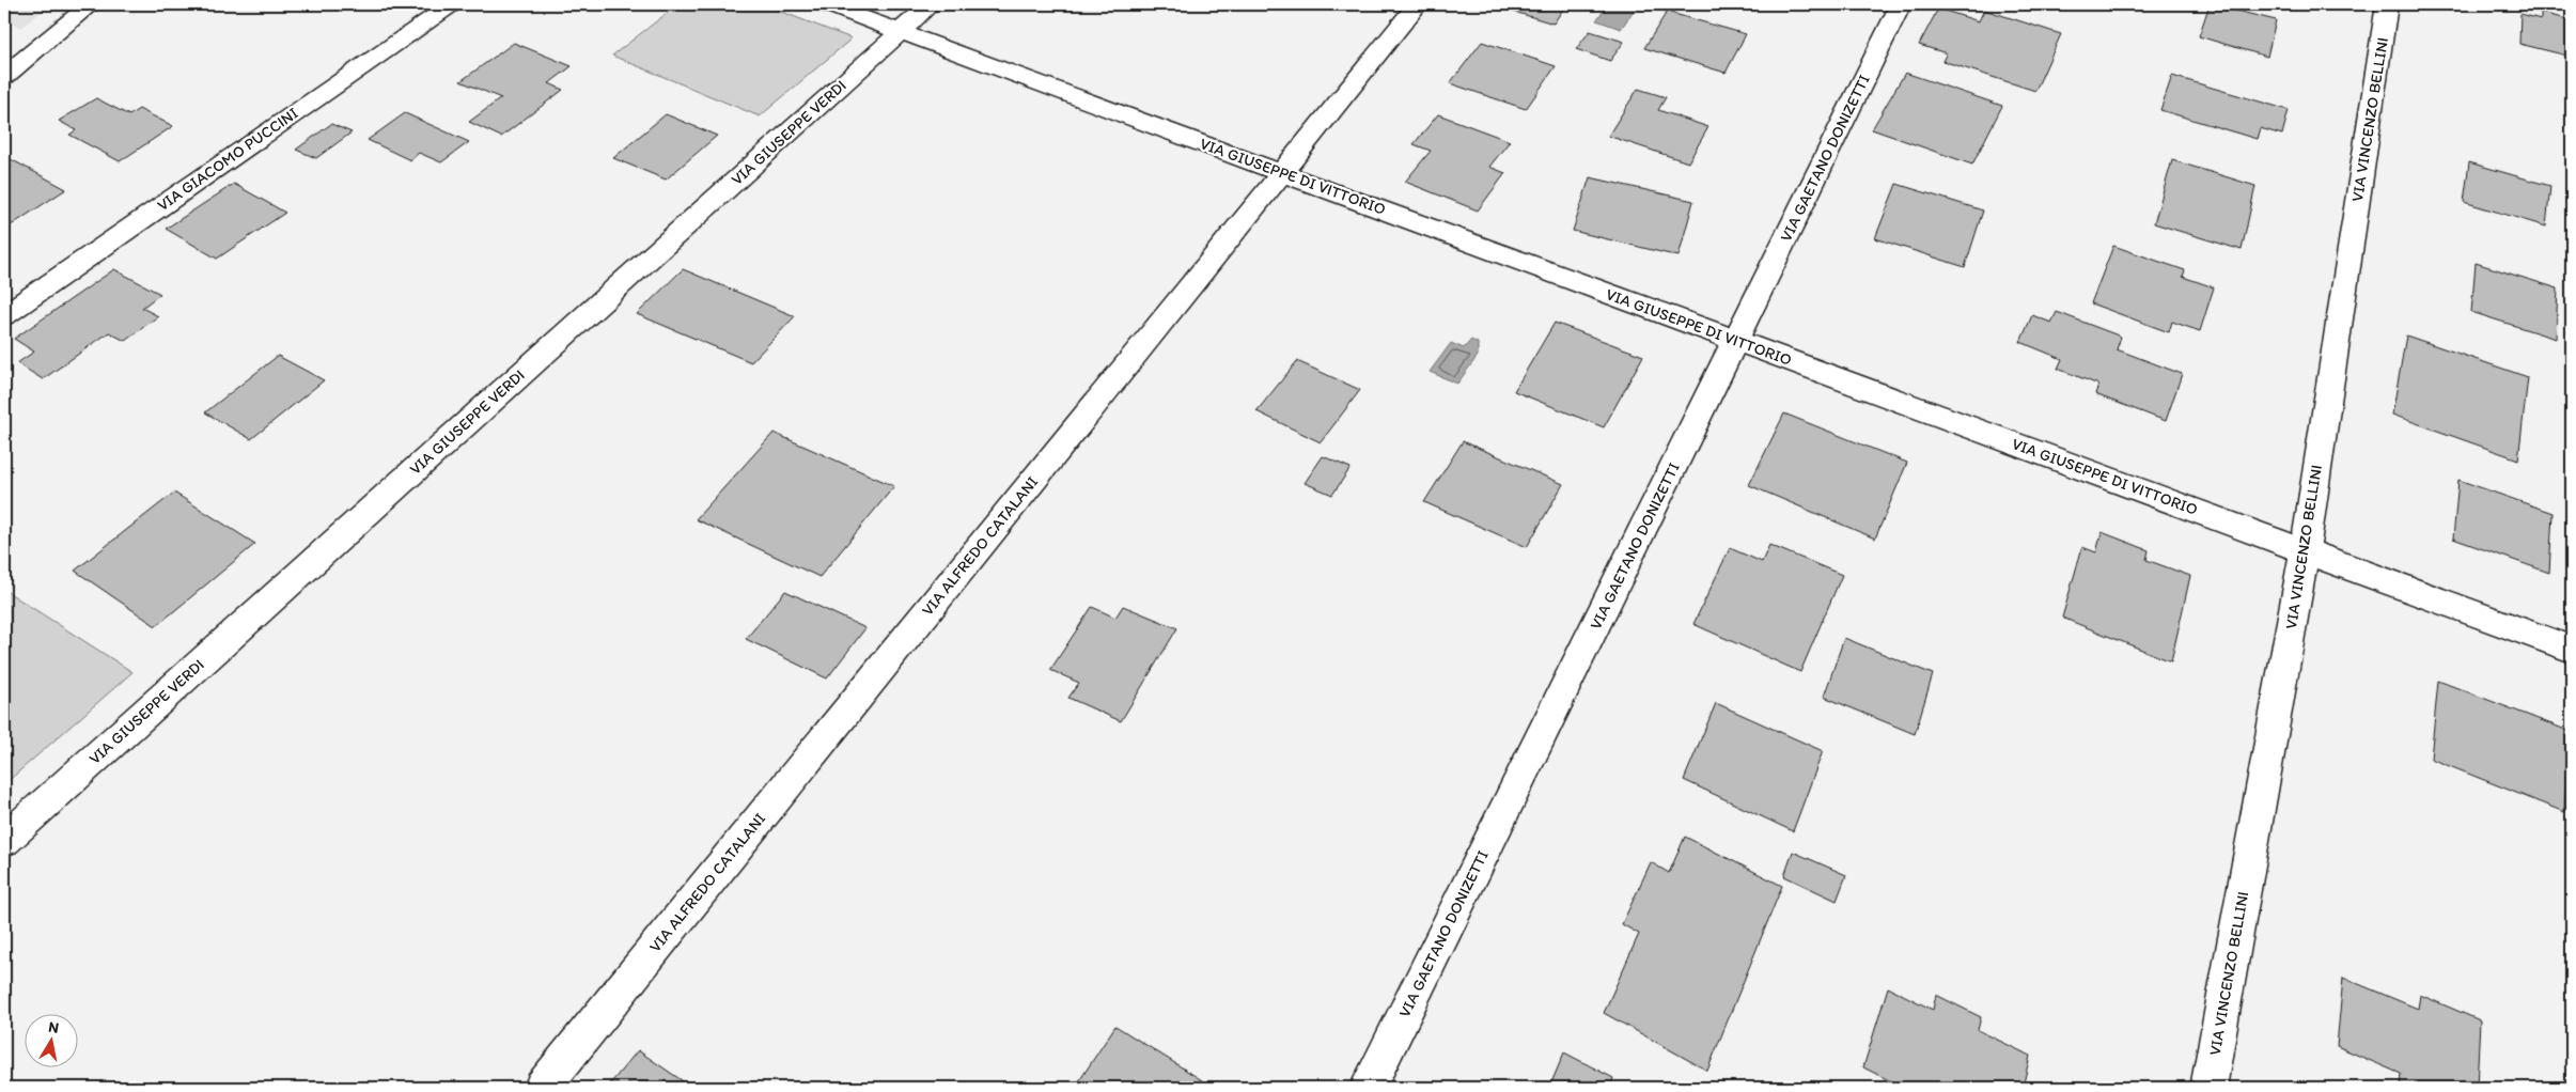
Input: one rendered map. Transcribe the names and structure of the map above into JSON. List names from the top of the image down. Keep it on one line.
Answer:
{"streets":{"street":["VIA VINCENZO BELLINI","VIA GIUSEPPE VERDI","VIA GAETANO DONIZETTI","VIA GIACOMO PUCCINI","VIA GIUSEPPE DI VITTORIO","VIA ALFREDO CATALANI"]},"crossings":[["VIA VINCENZO BELLINI","VIA GIUSEPPE DI VITTORIO"],["VIA GIUSEPPE VERDI","VIA GIUSEPPE DI VITTORIO"],["VIA GAETANO DONIZETTI","VIA GIUSEPPE DI VITTORIO"],["VIA GIUSEPPE DI VITTORIO","VIA ALFREDO CATALANI"]],"north":"top"}
